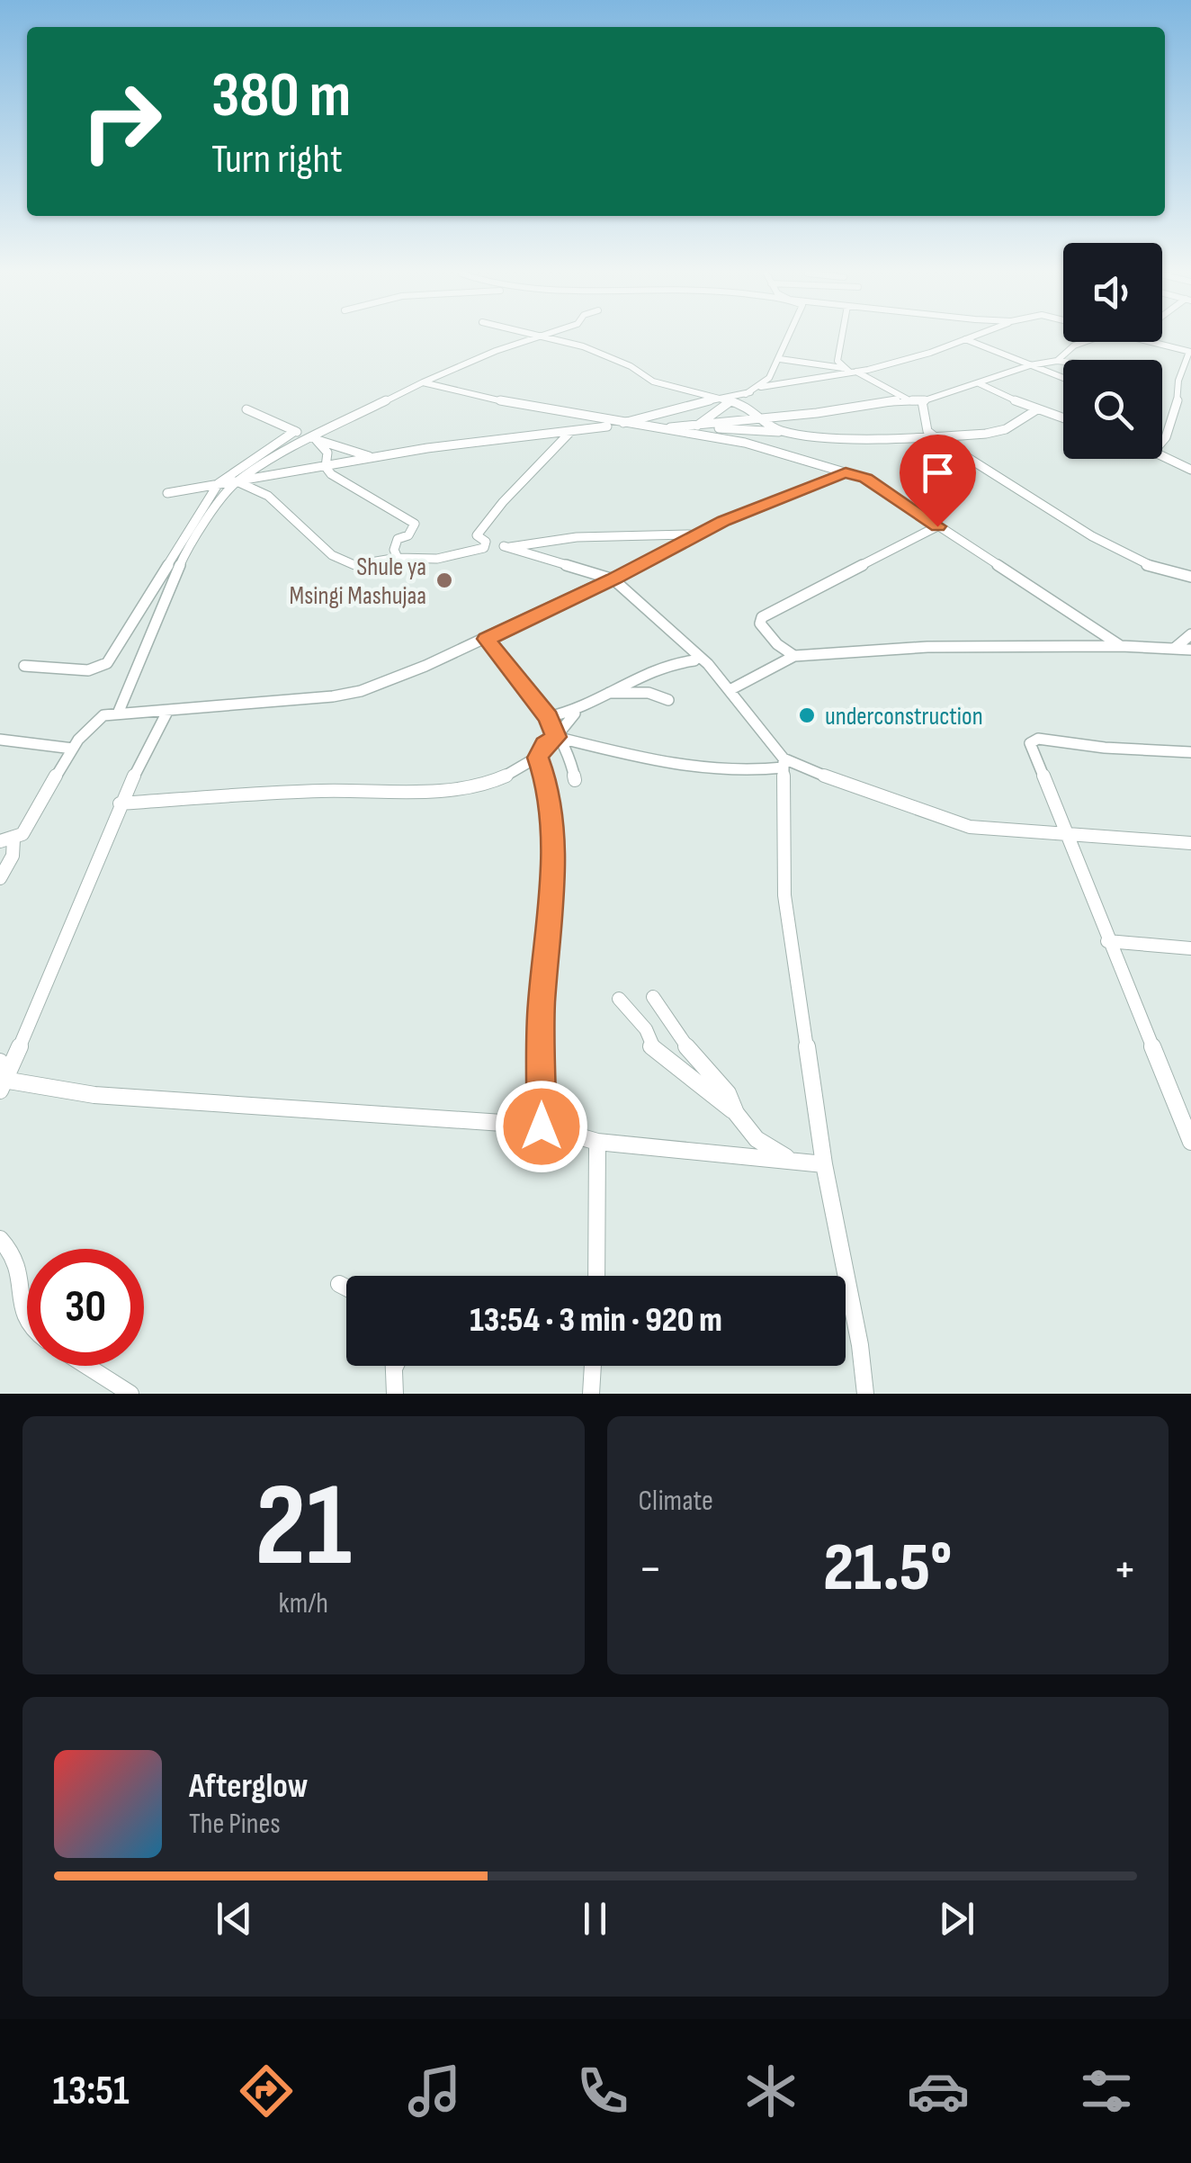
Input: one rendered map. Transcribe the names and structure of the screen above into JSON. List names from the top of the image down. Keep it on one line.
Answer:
{"places":["Shule ya Msingi Mashujaa","underconstruction"],"page":{"turn":["380 m","Turn right"],"limit":"30","trip":"13:54 · 3 min · 920 m","tile":[["21","km/h"],"Climate"],"heat":["−","21.5°","+"],"song":["Afterglow","The Pines"],"tabs":"13:51"}}
